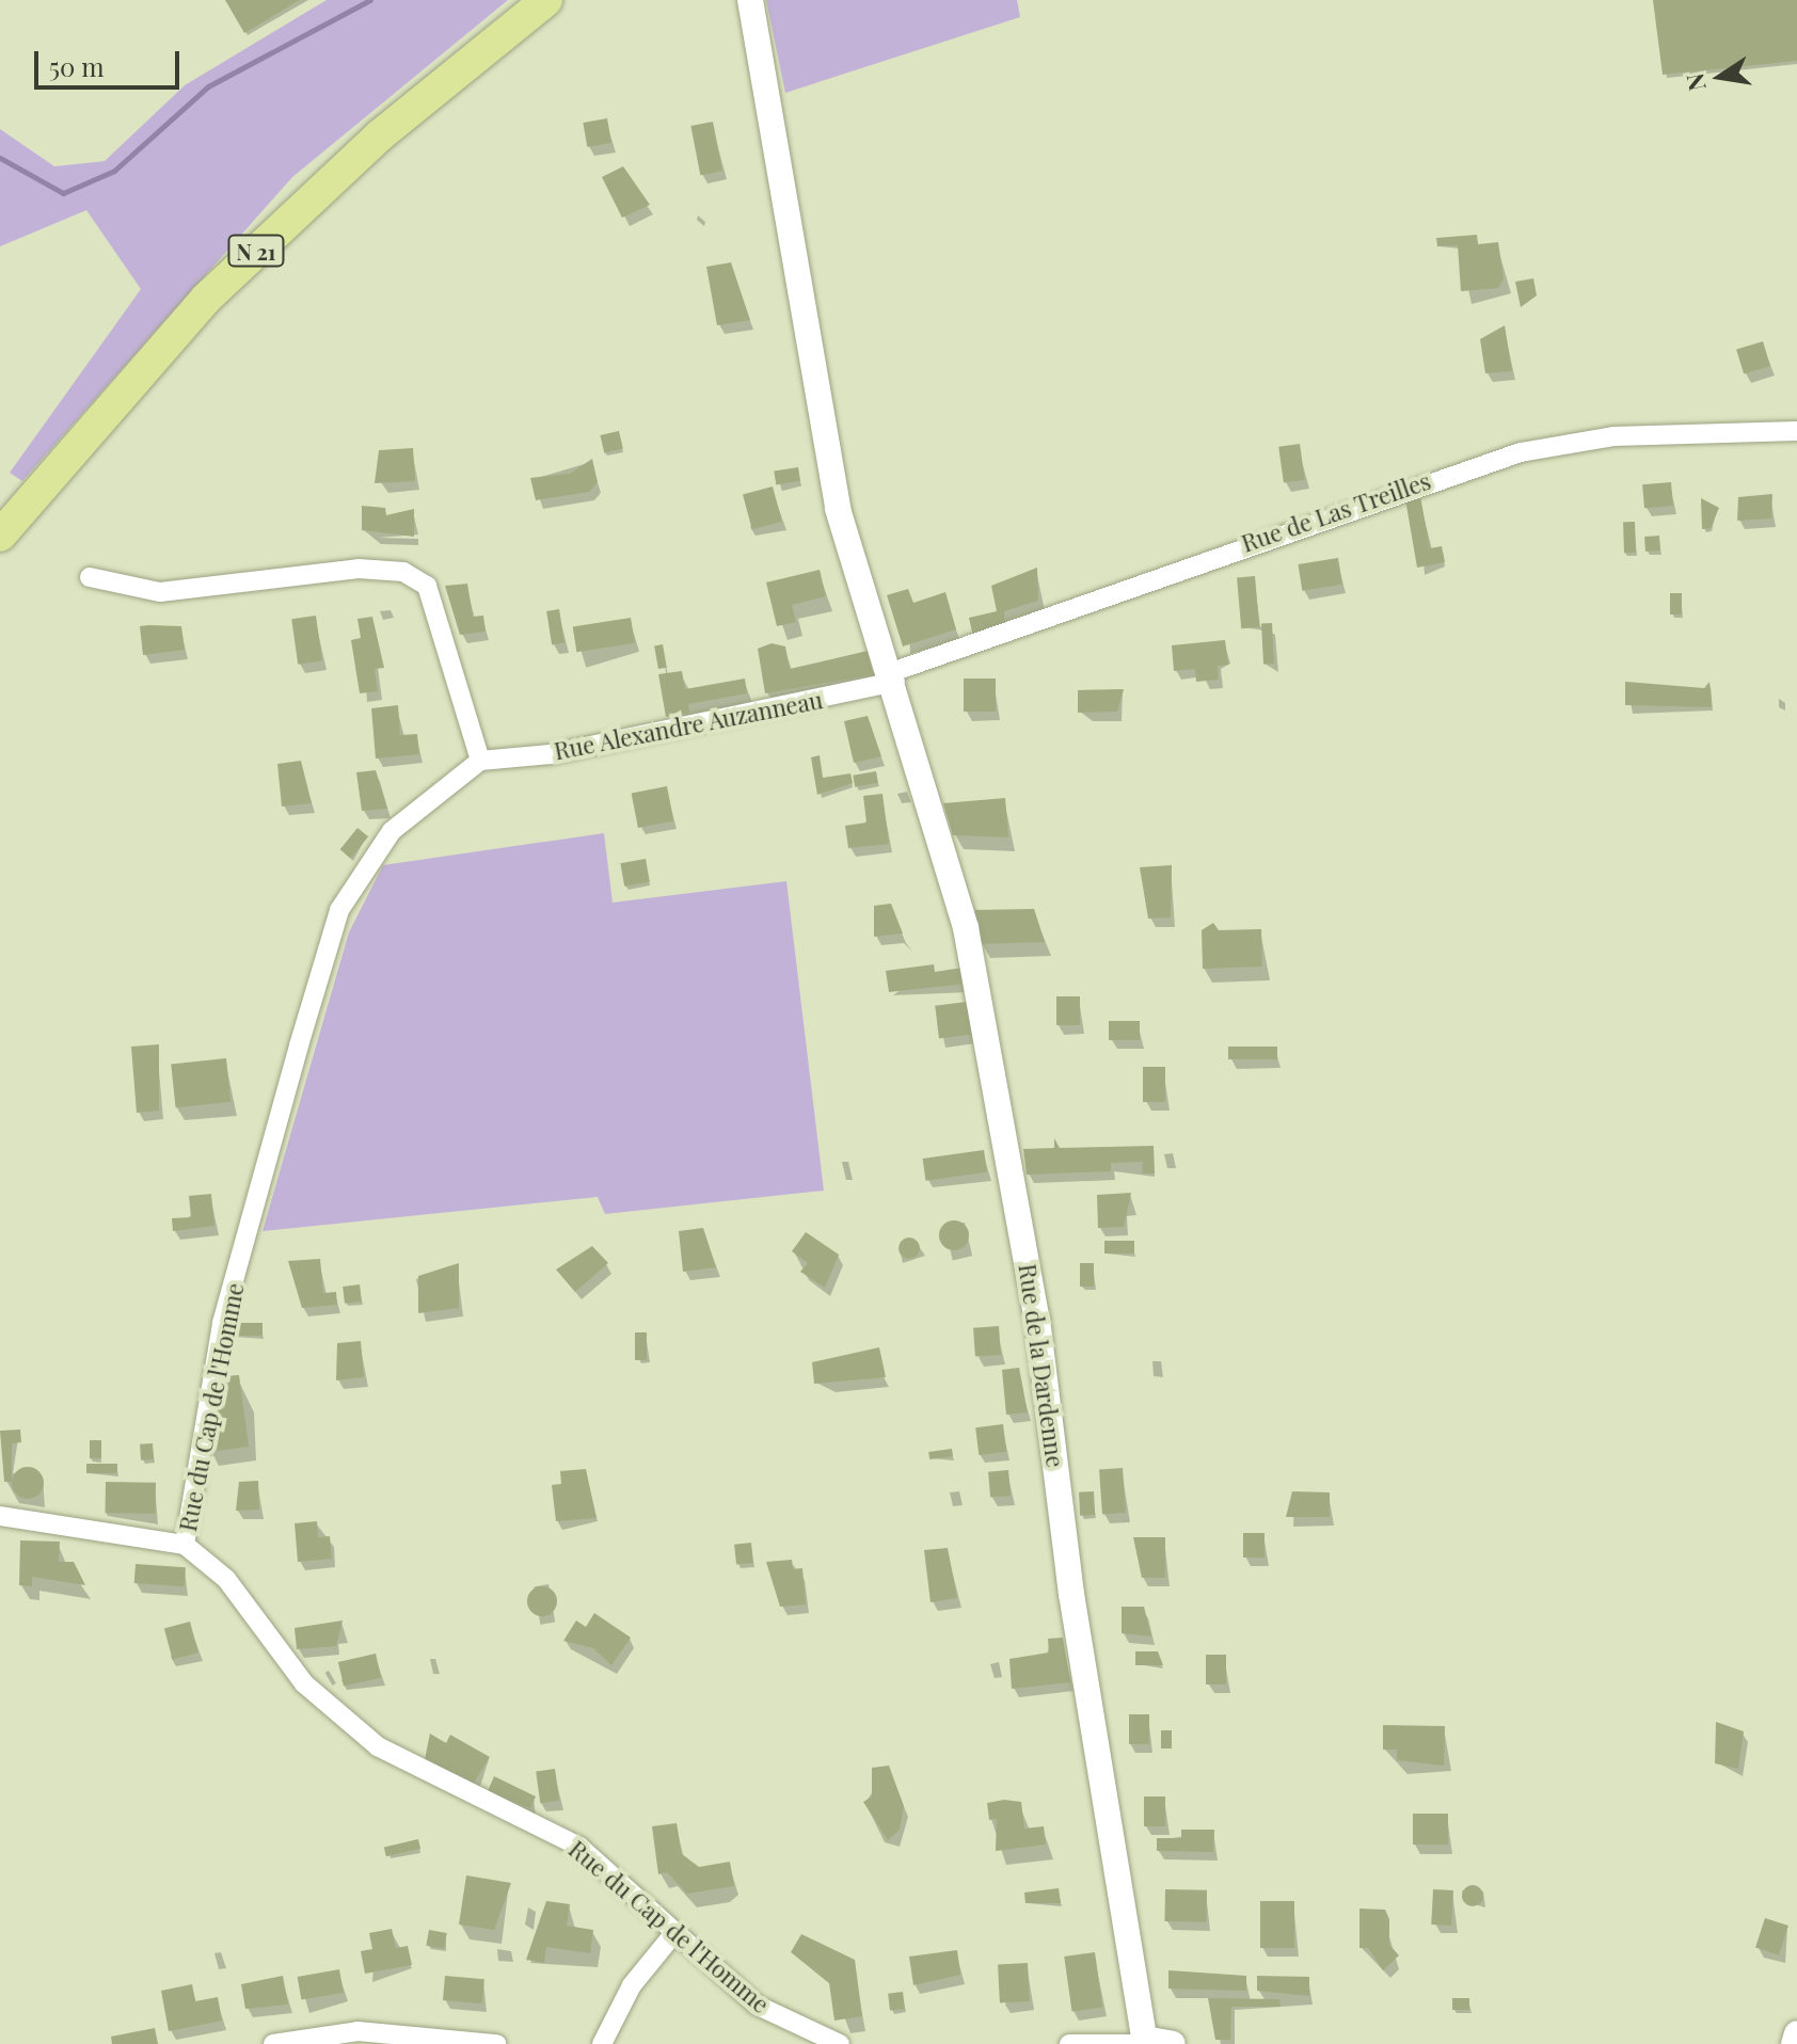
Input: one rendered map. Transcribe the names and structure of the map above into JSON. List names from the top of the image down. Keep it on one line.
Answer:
{"streets":{"main road":["N 21"],"street":["Rue de Las Treilles","Rue Alexandre Auzanneau","Rue de la Dardenne","Rue du Cap de l'Homme"]},"crossings":[["Rue de Las Treilles","Rue Alexandre Auzanneau"],["Rue de Las Treilles","Rue de la Dardenne"],["Rue Alexandre Auzanneau","Rue de la Dardenne"],["Rue Alexandre Auzanneau","Rue du Cap de l'Homme"]],"scale_bar":"50 m","north":"left"}
